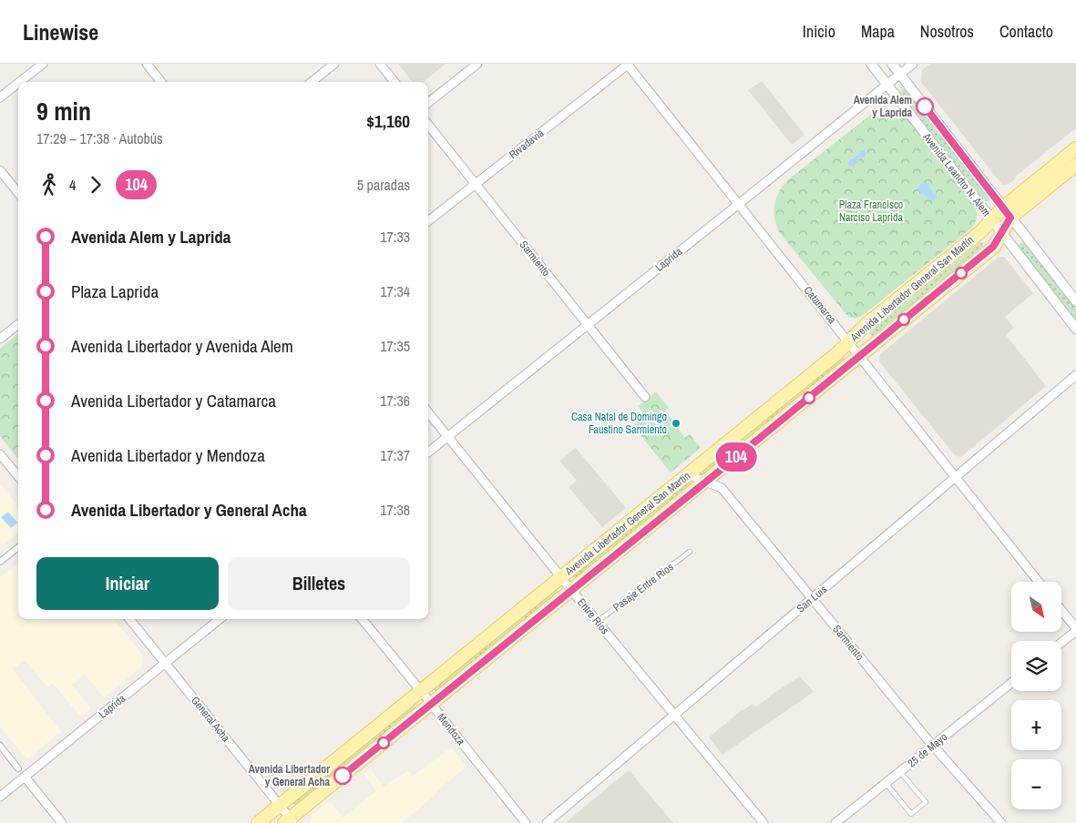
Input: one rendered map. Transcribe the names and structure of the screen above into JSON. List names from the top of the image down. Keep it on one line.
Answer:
{"streets":{"main road":["Avenida Libertador General San Martín"],"street":["Rivadavia","Avenida Leandro N. Alem","Sarmiento","Laprida","Catamarca","San Luis","Entre Ríos","General Acha","Mendoza","25 de Mayo"],"lane":["Pasaje Entre Ríos"]},"crossings":[["Rivadavia","Sarmiento"],["Rivadavia","Catamarca"],["Avenida Leandro N. Alem","Laprida"],["Avenida Leandro N. Alem","Avenida Libertador General San Martín"],["Sarmiento","Laprida"],["Sarmiento","Avenida Libertador General San Martín"],["Sarmiento","San Luis"],["Sarmiento","25 de Mayo"],["Laprida","Catamarca"],["Laprida","Entre Ríos"],["Laprida","General Acha"],["Avenida Libertador General San Martín","Catamarca"],["Avenida Libertador General San Martín","Entre Ríos"],["Avenida Libertador General San Martín","General Acha"],["Avenida Libertador General San Martín","Mendoza"],["Catamarca","San Luis"],["Pasaje Entre Ríos","Entre Ríos"],["San Luis","Entre Ríos"]],"parks":["Plaza Francisco Narciso Laprida"],"places":["Avenida Alem y Laprida","Casa Natal de Domingo Faustino Sarmiento","Avenida Libertador y General Acha"],"lines":["bus line 104"],"north":"bottom right","page":{"header":"Linewise","nav":["Inicio","Mapa","Nosotros","Contacto"],"on_map":"104","heading":["9 min","17:29 – 17:38 · Autobús","$1,160"],"legs":["4","104","5 paradas"],"list":[{"name":"Avenida Alem y Laprida","value":"17:33"},{"name":"Plaza Laprida","value":"17:34"},{"name":"Avenida Libertador y Avenida Alem","value":"17:35"},{"name":"Avenida Libertador y Catamarca","value":"17:36"},{"name":"Avenida Libertador y Mendoza","value":"17:37"},{"name":"Avenida Libertador y General Acha","value":"17:38"}],"buttons":["Iniciar","Billetes"],"map_buttons":["+","−"]}}
